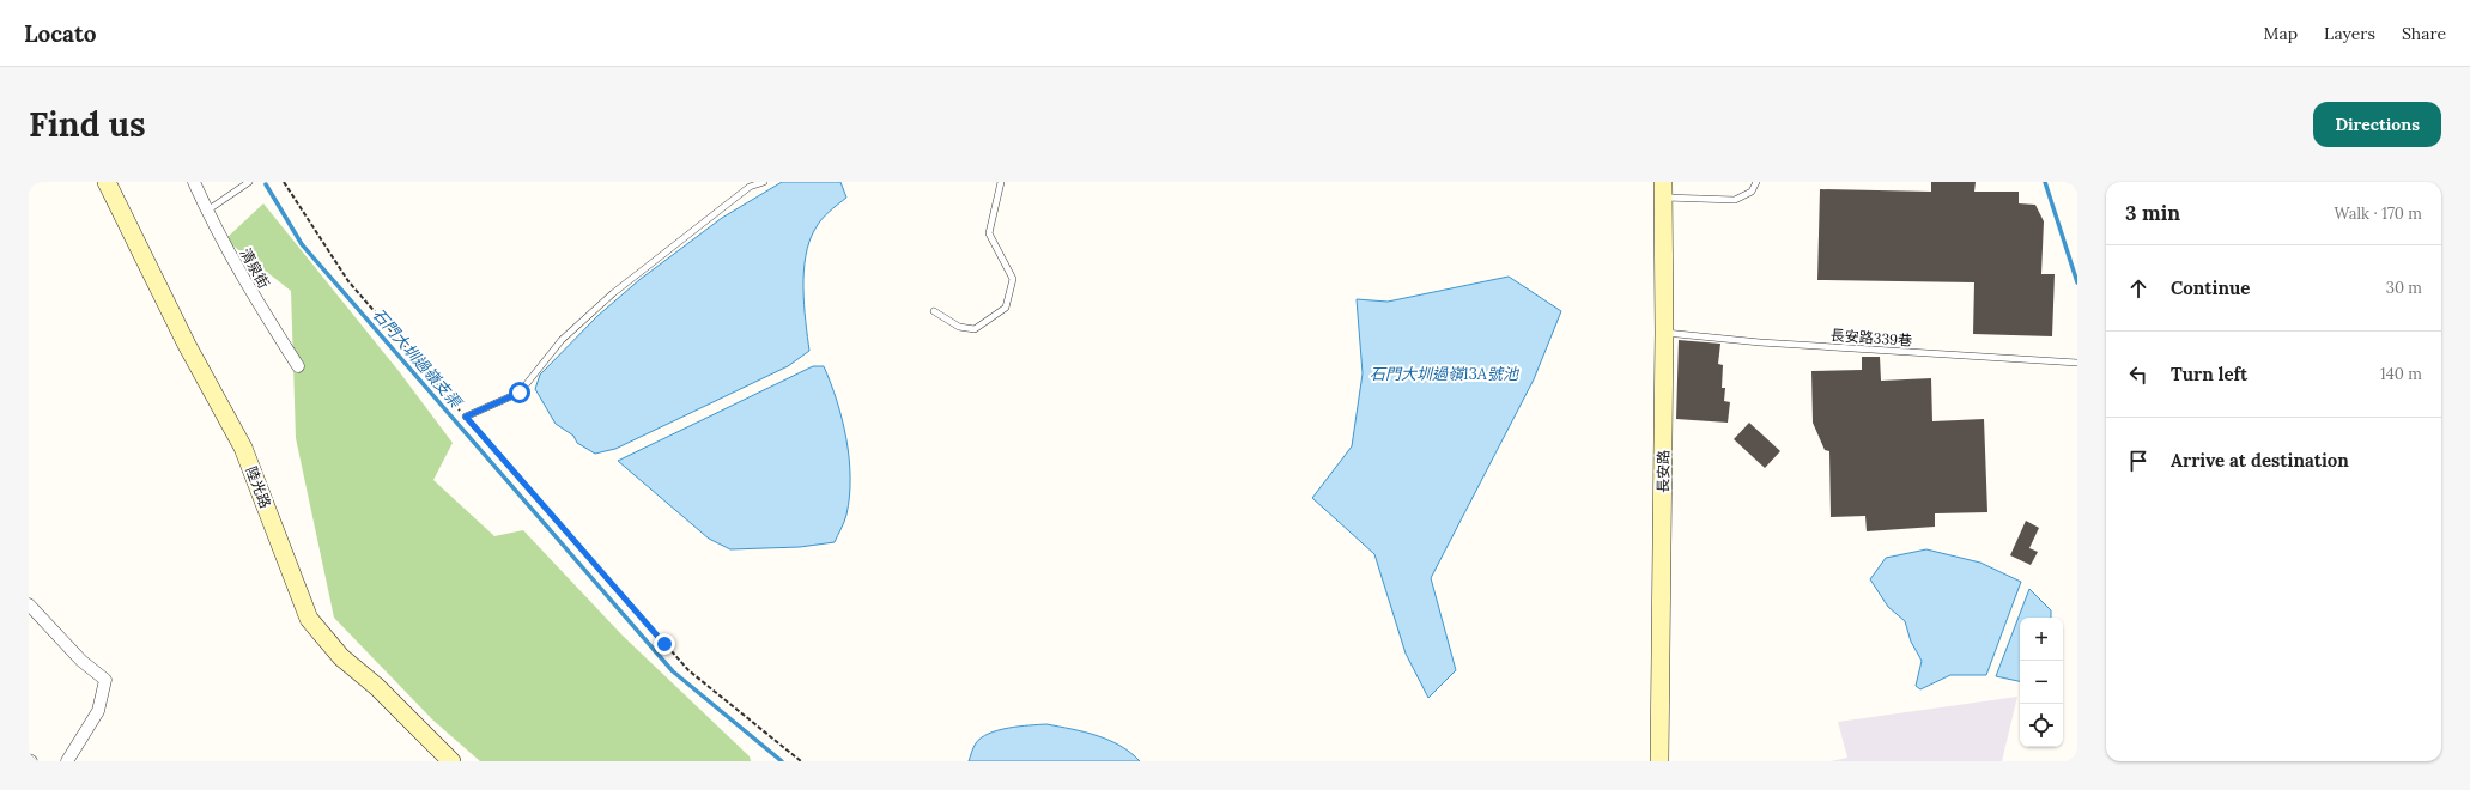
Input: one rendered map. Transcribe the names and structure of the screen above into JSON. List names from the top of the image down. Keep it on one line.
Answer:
{"streets":{"street":["清泉街","長安路","陸光路"],"lane":["長安路339巷"]},"crossings":[["長安路339巷","長安路"]],"water":["石門大圳過嶺支渠","石門大圳過嶺13A號池"],"page":{"header":"Locato","nav":["Map","Layers","Share"],"buttons":"Directions","title":"Find us","heading":["3 min","Walk · 170 m"],"list":[["Continue","30 m"],["Turn left","140 m"],"Arrive at destination"],"map_buttons":["+","−"]}}
